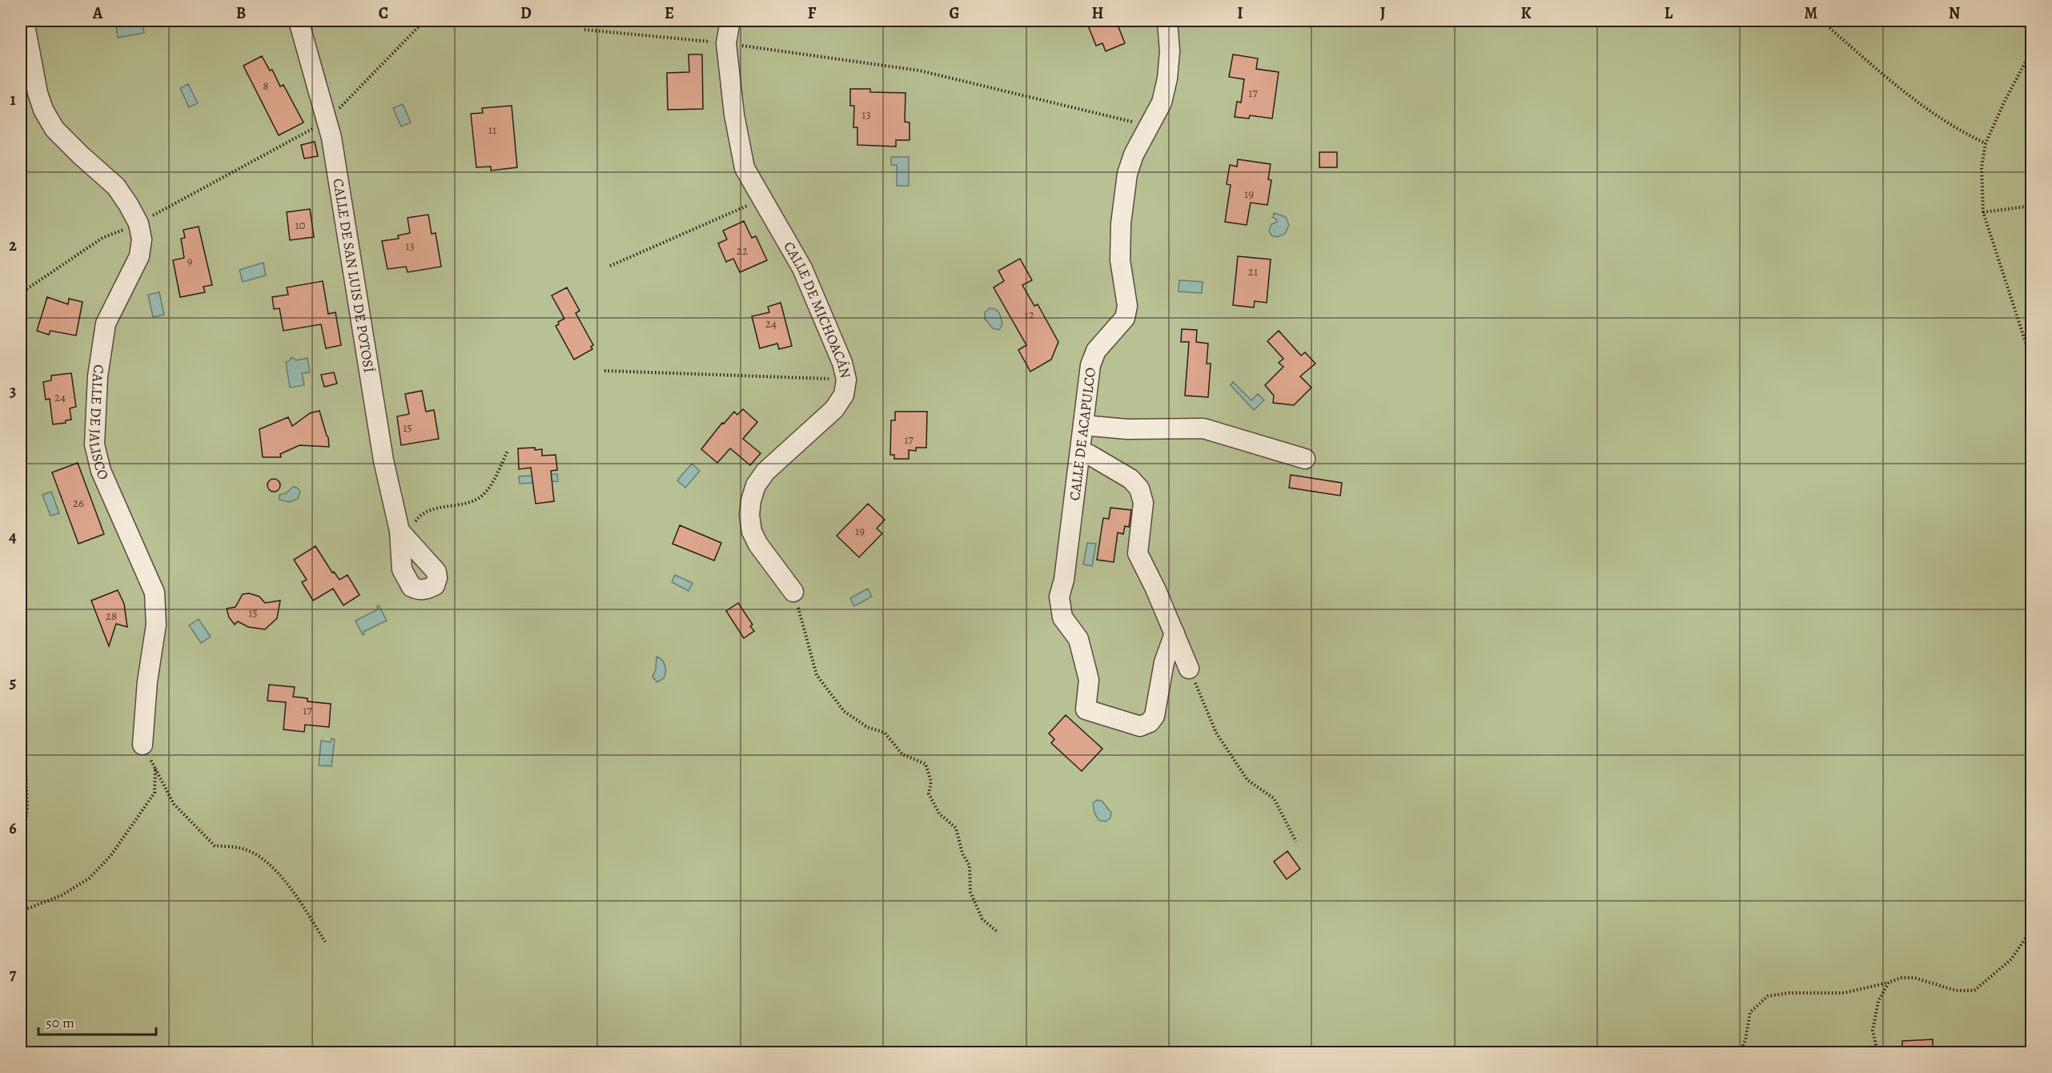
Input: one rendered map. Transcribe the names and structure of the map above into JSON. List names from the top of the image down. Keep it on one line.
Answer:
{"streets":{"street":["CALLE DE SAN LUIS DE POTOSÍ","CALLE DE MICHOACÁN","CALLE DE JALISCO","CALLE DE ACAPULCO"]},"house_numbers":["8","17","13","11","19","10","13","22","9","21","12","24","24","15","17","26","19","15","28","17"],"scale_bar":"50 m","grid":{"columns":["A","B","C","D","E","F","G","H","I","J","K","L","M","N"],"rows":["1","2","3","4","5","6","7"]}}
